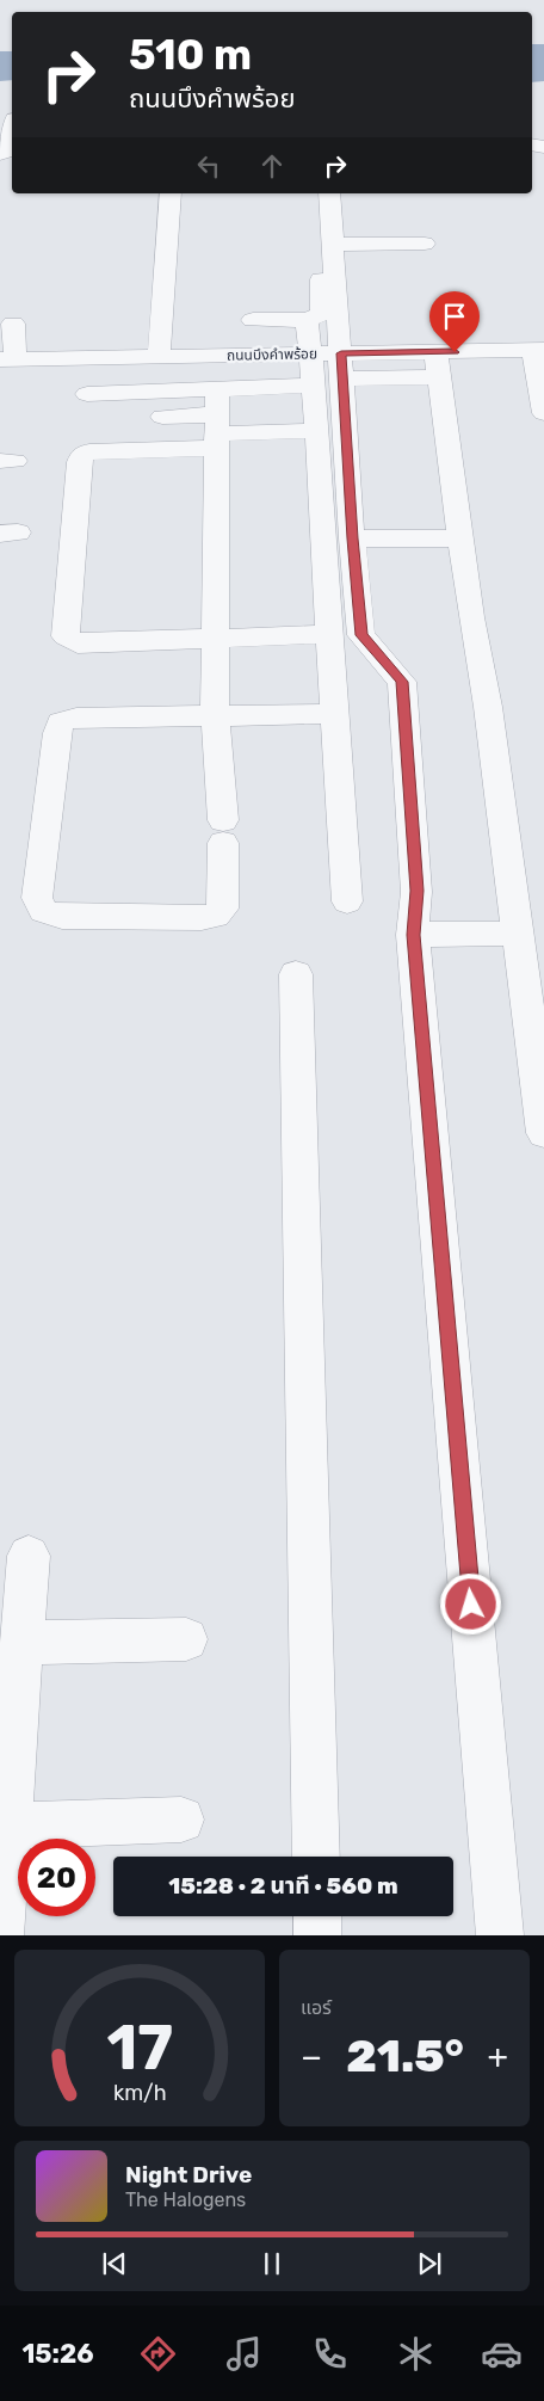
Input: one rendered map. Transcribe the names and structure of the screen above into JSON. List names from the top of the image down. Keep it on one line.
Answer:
{"streets":{"street":["ถนนบึงคำพร้อย"]},"page":{"turn":["510 m","ถนนบึงคำพร้อย"],"limit":"20","trip":"15:28 · 2 นาที · 560 m","tile":"แอร์","heat":["−","21.5°","+"],"song":["Night Drive","The Halogens"],"tabs":"15:26","gauge":["17","km/h"]}}
